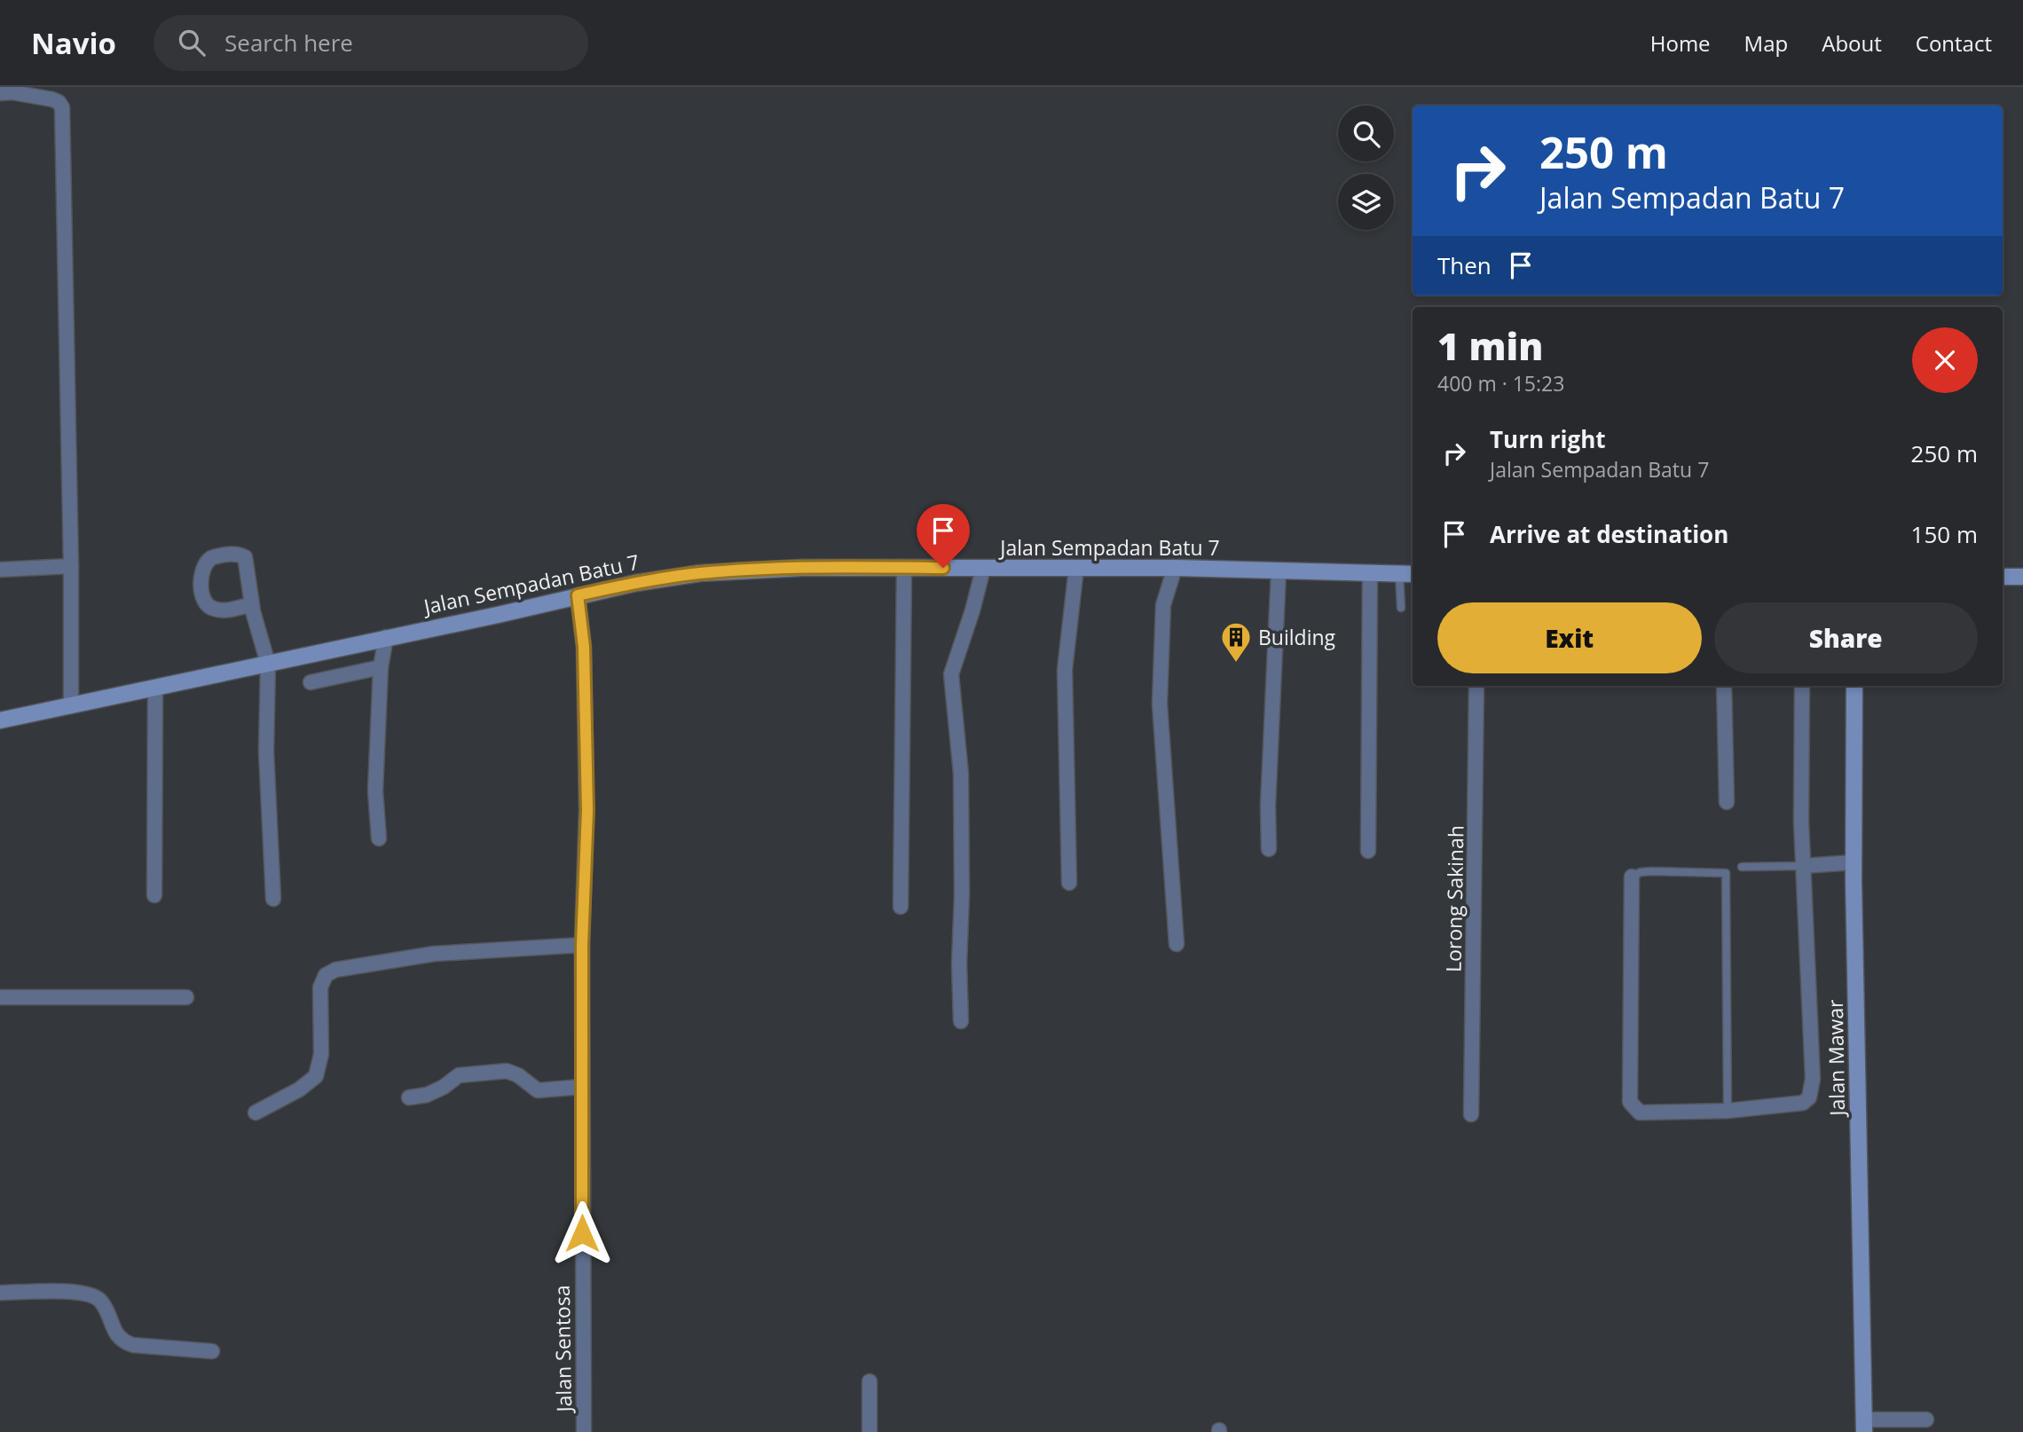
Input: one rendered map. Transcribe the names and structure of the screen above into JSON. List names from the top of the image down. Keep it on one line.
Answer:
{"streets":{"street":["Jalan Sempadan Batu 7","Lorong Sakinah","Jalan Mawar","Jalan Sentosa"]},"crossings":[["Jalan Sempadan Batu 7","Jalan Sentosa"]],"places":{"building":["Building"]},"page":{"header":"Navio","search":"Search here","nav":["Home","Map","About","Contact"],"turn":["250 m","Jalan Sempadan Batu 7"],"then":"Then","heading":["1 min","400 m · 15:23"],"list":[{"name":"Turn right","note":"Jalan Sempadan Batu 7","value":"250 m"},{"name":"Arrive at destination","value":"150 m"}],"buttons":["Exit","Share"]}}
